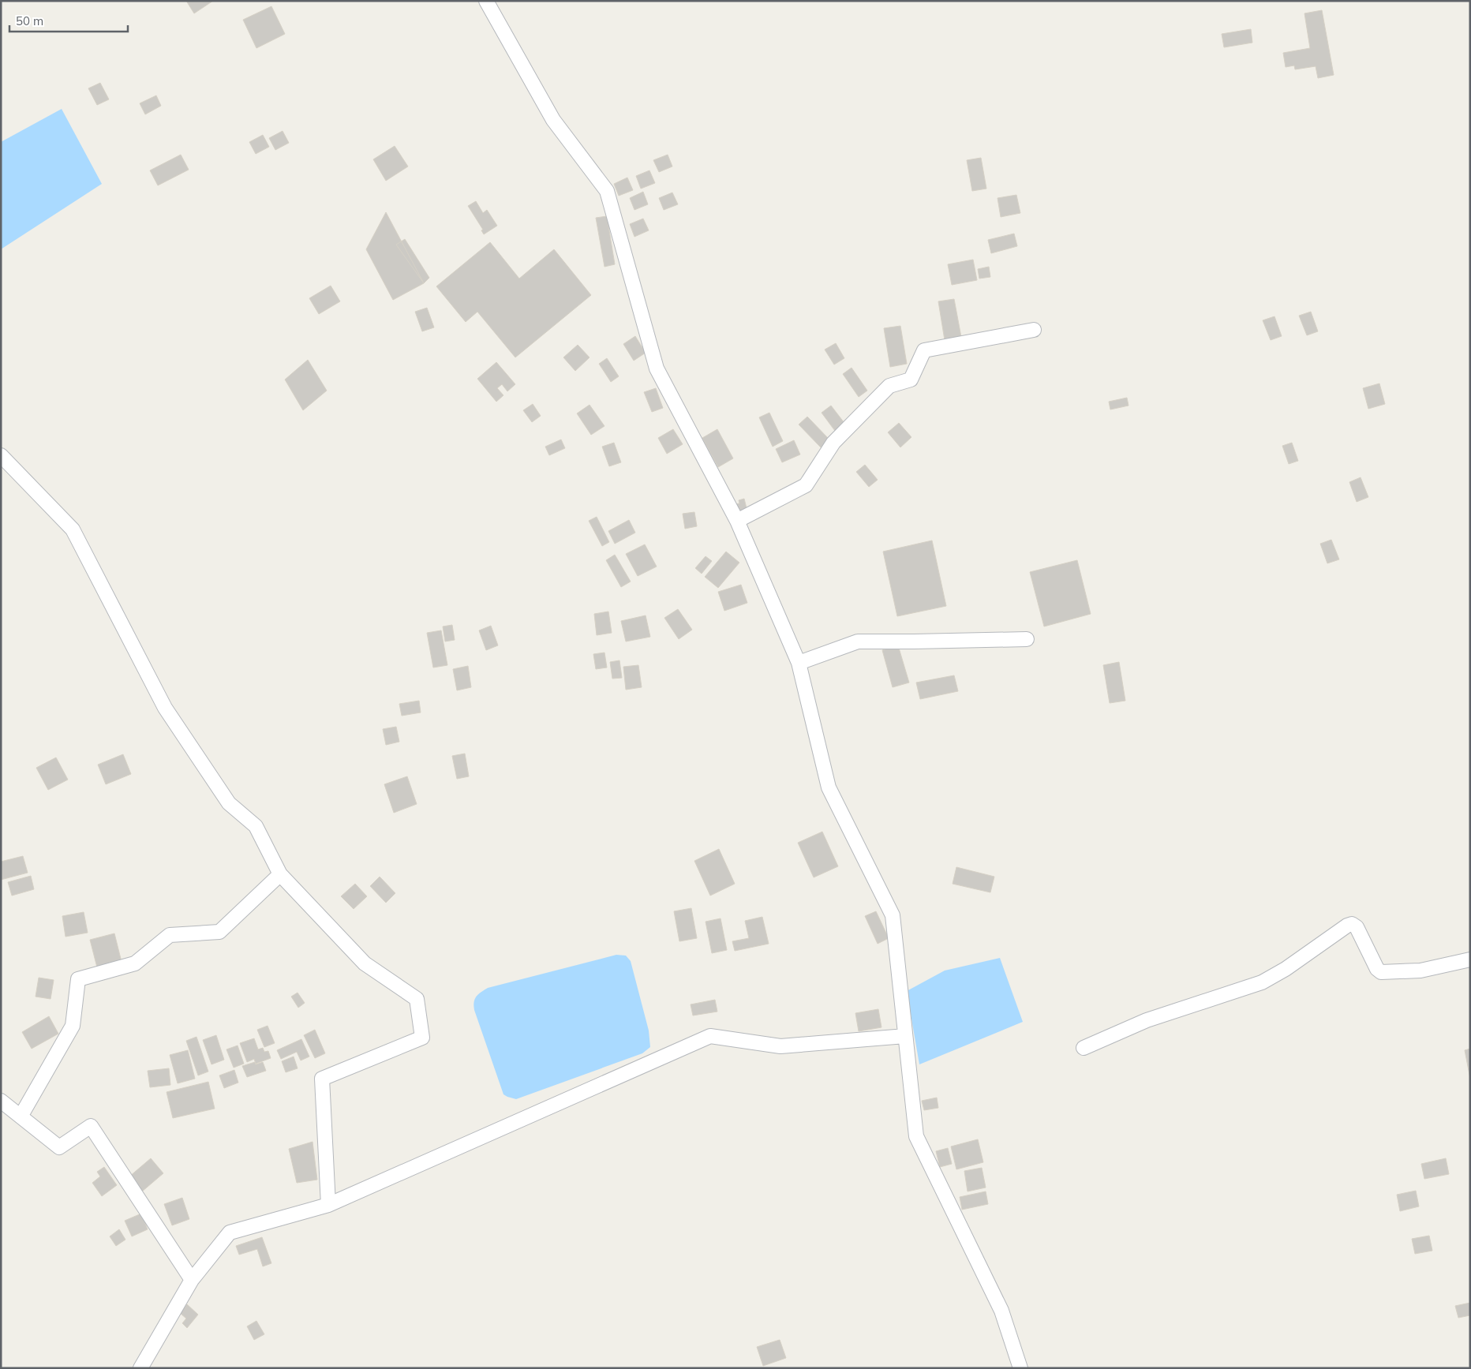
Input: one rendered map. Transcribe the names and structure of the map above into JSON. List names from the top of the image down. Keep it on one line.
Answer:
{"scale_bar":"50 m"}
